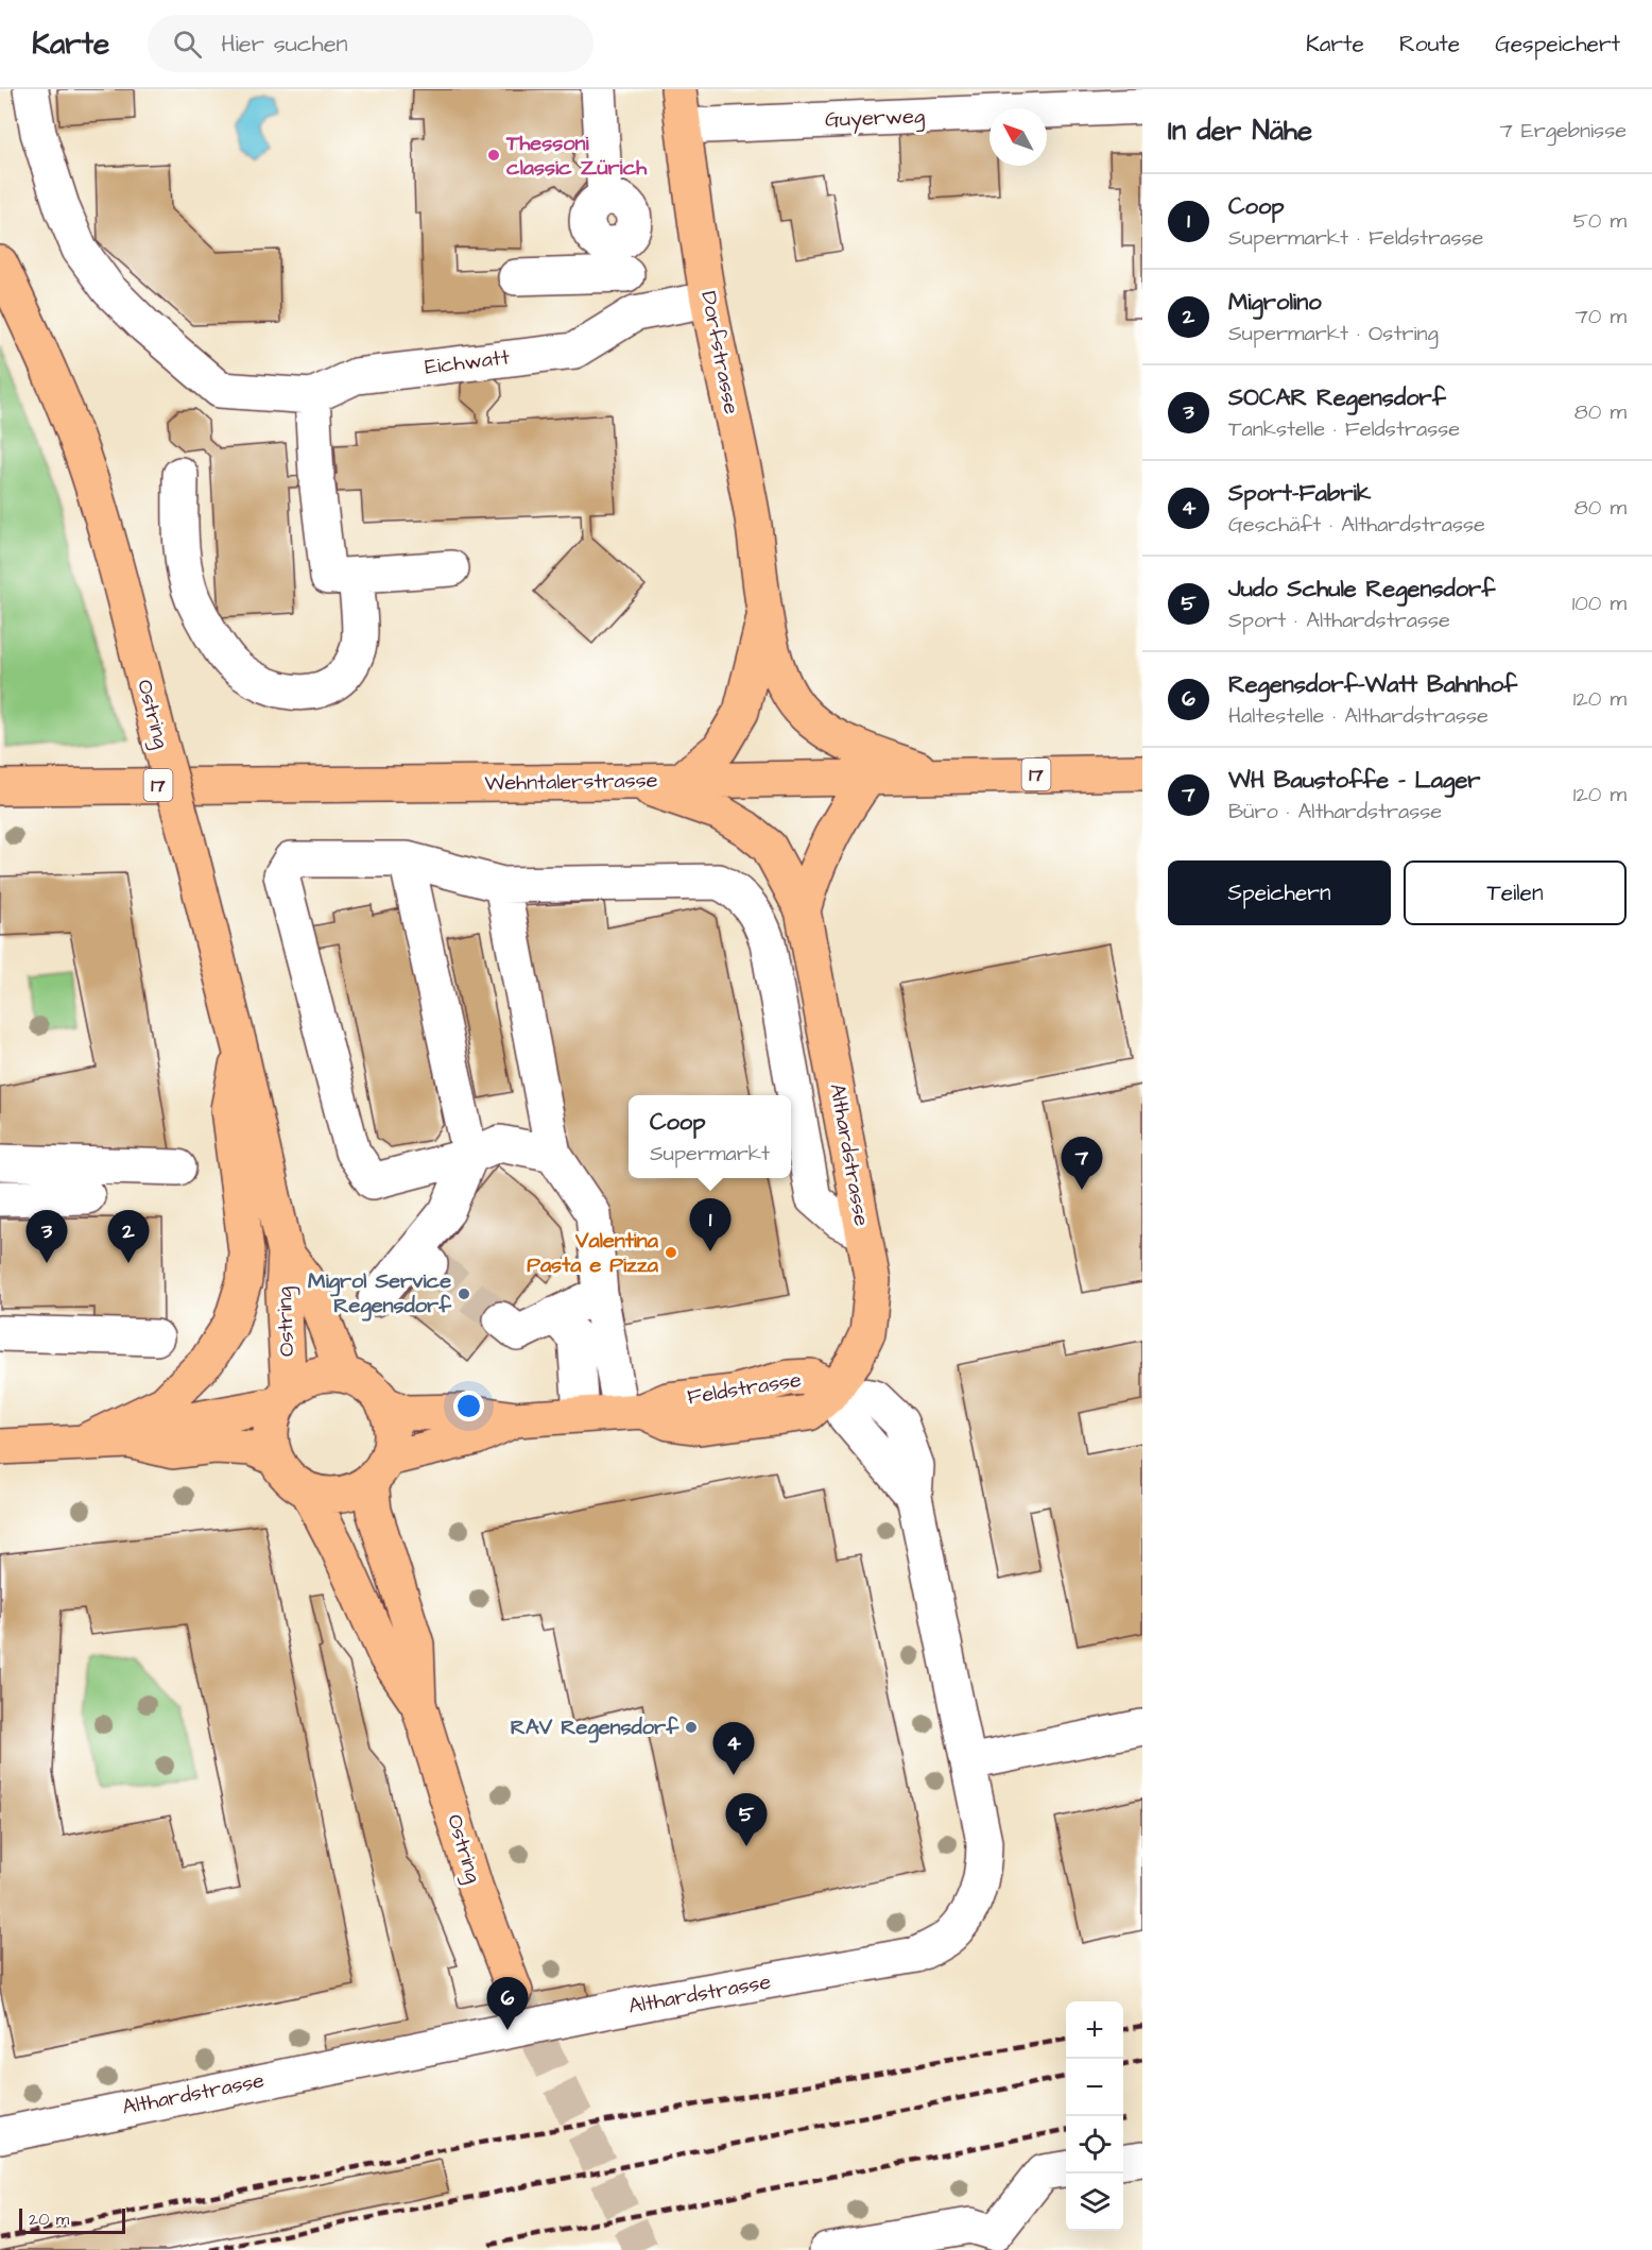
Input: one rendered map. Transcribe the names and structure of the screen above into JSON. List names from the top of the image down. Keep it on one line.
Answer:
{"streets":{"main road":["Dorfstrasse","Ostring","17","Wehntalerstrasse","Althardstrasse","Feldstrasse"],"street":["Guyerweg","Eichwatt"]},"crossings":[["Guyerweg","Dorfstrasse"],["Dorfstrasse","Eichwatt"],["Dorfstrasse","Wehntalerstrasse"],["Ostring","Feldstrasse"],["Wehntalerstrasse","Althardstrasse"],["Althardstrasse","Feldstrasse"]],"places":["Thessoni classic Zürich","Valentina Pasta e Pizza","Migrol Service Regensdorf","RAV Regensdorf"],"scale_bar":"20 m","north":"top left","page":{"header":"Karte","search":"Hier suchen","nav":["Karte","Route","Gespeichert"],"heading":["In der Nähe","7 Ergebnisse"],"list":[{"mark":"1","name":"Coop","note":"Supermarkt · Feldstrasse","value":"50 m"},{"mark":"2","name":"Migrolino","note":"Supermarkt · Ostring","value":"70 m"},{"mark":"3","name":"SOCAR Regensdorf","note":"Tankstelle · Feldstrasse","value":"80 m"},{"mark":"4","name":"Sport-Fabrik","note":"Geschäft · Althardstrasse","value":"80 m"},{"mark":"5","name":"Judo Schule Regensdorf","note":"Sport · Althardstrasse","value":"100 m"},{"mark":"6","name":"Regensdorf-Watt Bahnhof","note":"Haltestelle · Althardstrasse","value":"120 m"},{"mark":"7","name":"WH Baustoffe - Lager","note":"Büro · Althardstrasse","value":"120 m"}],"buttons":["Speichern","Teilen"],"popup":["Coop","Supermarkt"],"pins":["7","1","2","3","4","5","6"],"map_buttons":["+","−"],"scale":"20 m"}}
